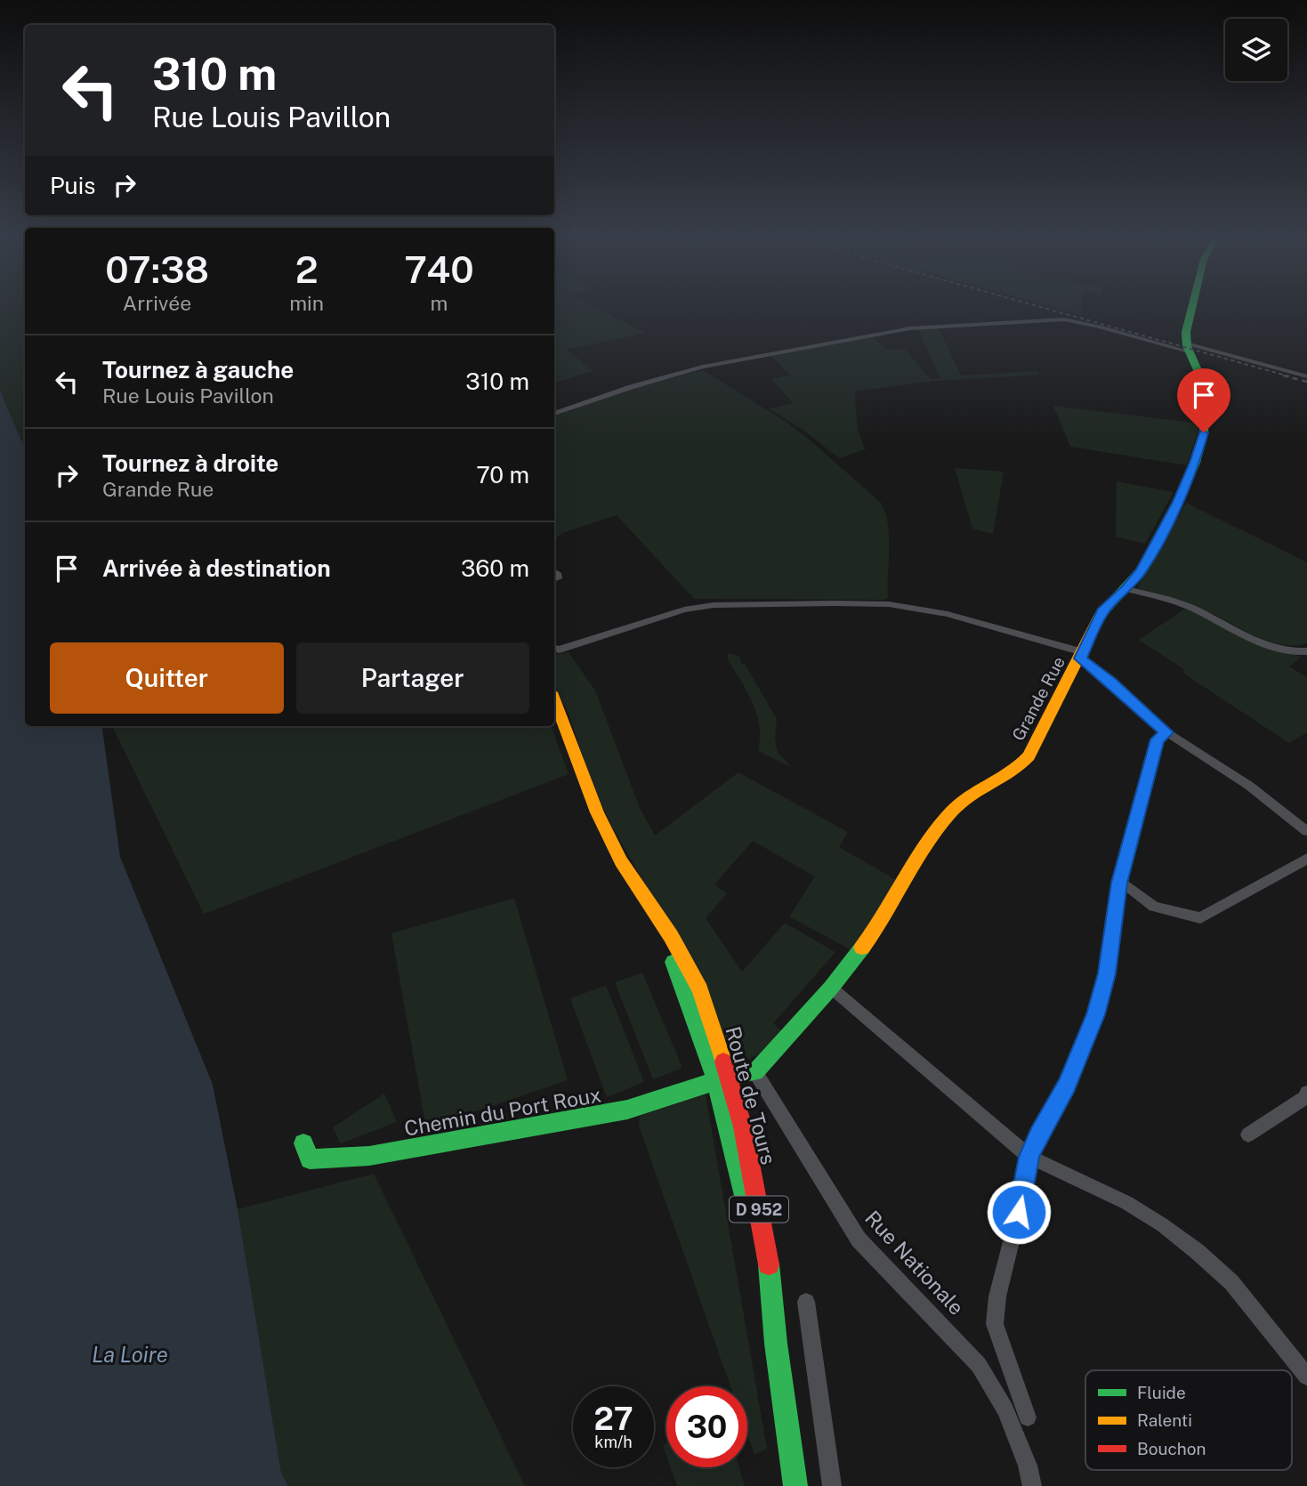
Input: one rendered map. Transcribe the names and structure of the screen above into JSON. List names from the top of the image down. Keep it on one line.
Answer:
{"streets":{"street":["Grande Rue","Route de Tours","Chemin du Port Roux","D 952","Rue Nationale"]},"crossings":[["Grande Rue","Rue Nationale"],["Route de Tours","Chemin du Port Roux"]],"water":["La Loire"],"legend":["Fluide","Ralenti","Bouchon"],"page":{"turn":["310 m","Rue Louis Pavillon"],"then":"Puis","eta":["07:38","Arrivée","2","min","740","m"],"list":[{"name":"Tournez à gauche","note":"Rue Louis Pavillon","value":"310 m"},{"name":"Tournez à droite","note":"Grande Rue","value":"70 m"},{"name":"Arrivée à destination","value":"360 m"}],"buttons":["Quitter","Partager"],"speed":"27 km/h","limit":"30"}}
